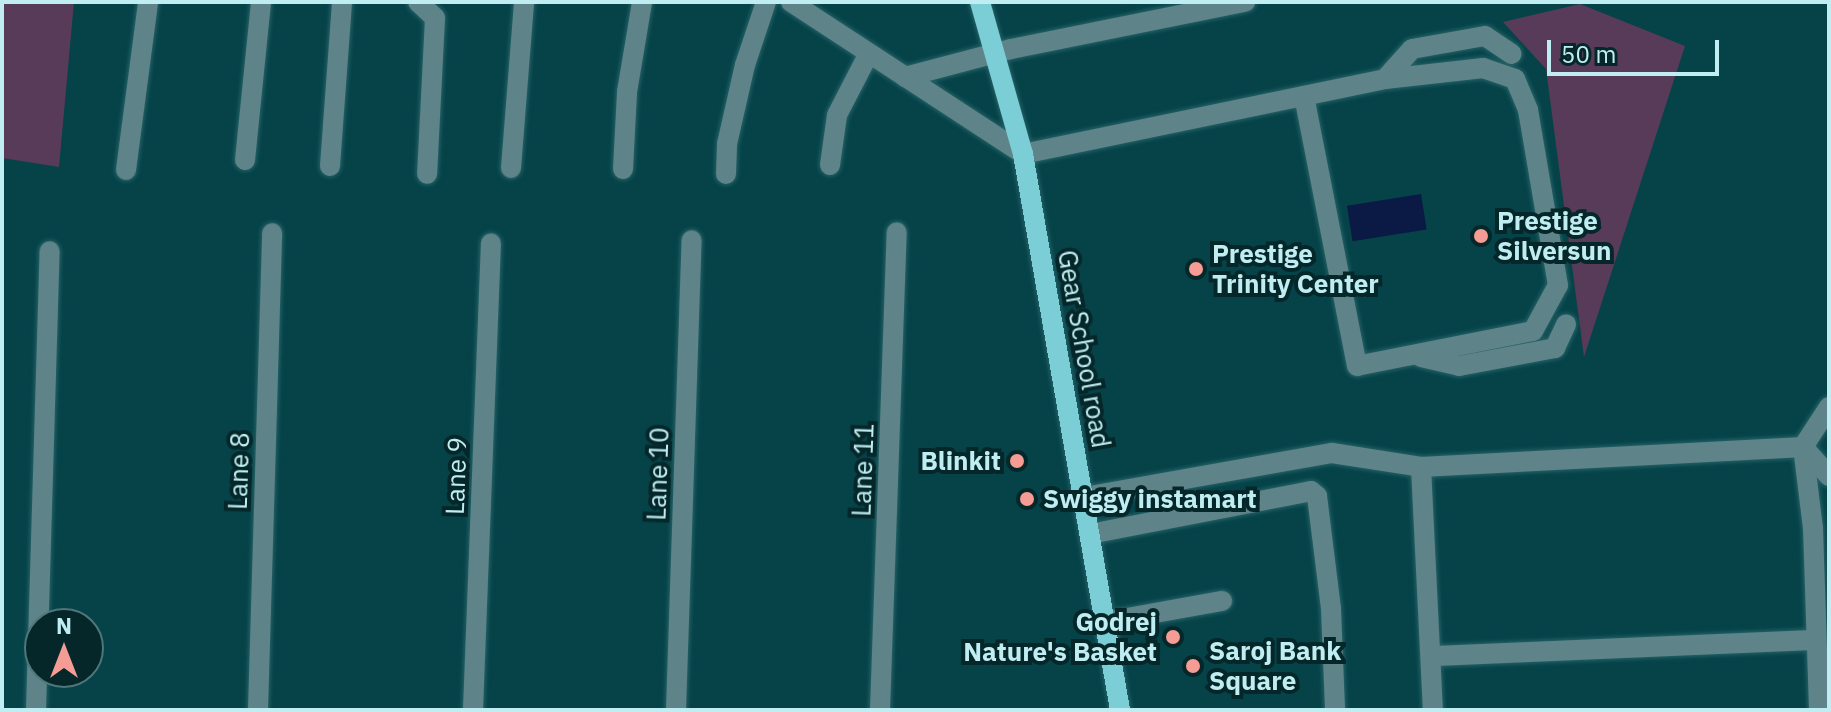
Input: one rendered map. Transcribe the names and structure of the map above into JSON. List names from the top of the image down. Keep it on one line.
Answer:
{"streets":{"main road":["Gear School road"],"street":["Lane 11","Lane 8","Lane 10","Lane 9"]},"places":["Prestige Silversun","Prestige Trinity Center","Blinkit","Swiggy instamart","Godrej Nature's Basket","Saroj Bank Square"],"scale_bar":"50 m","north":"top"}
